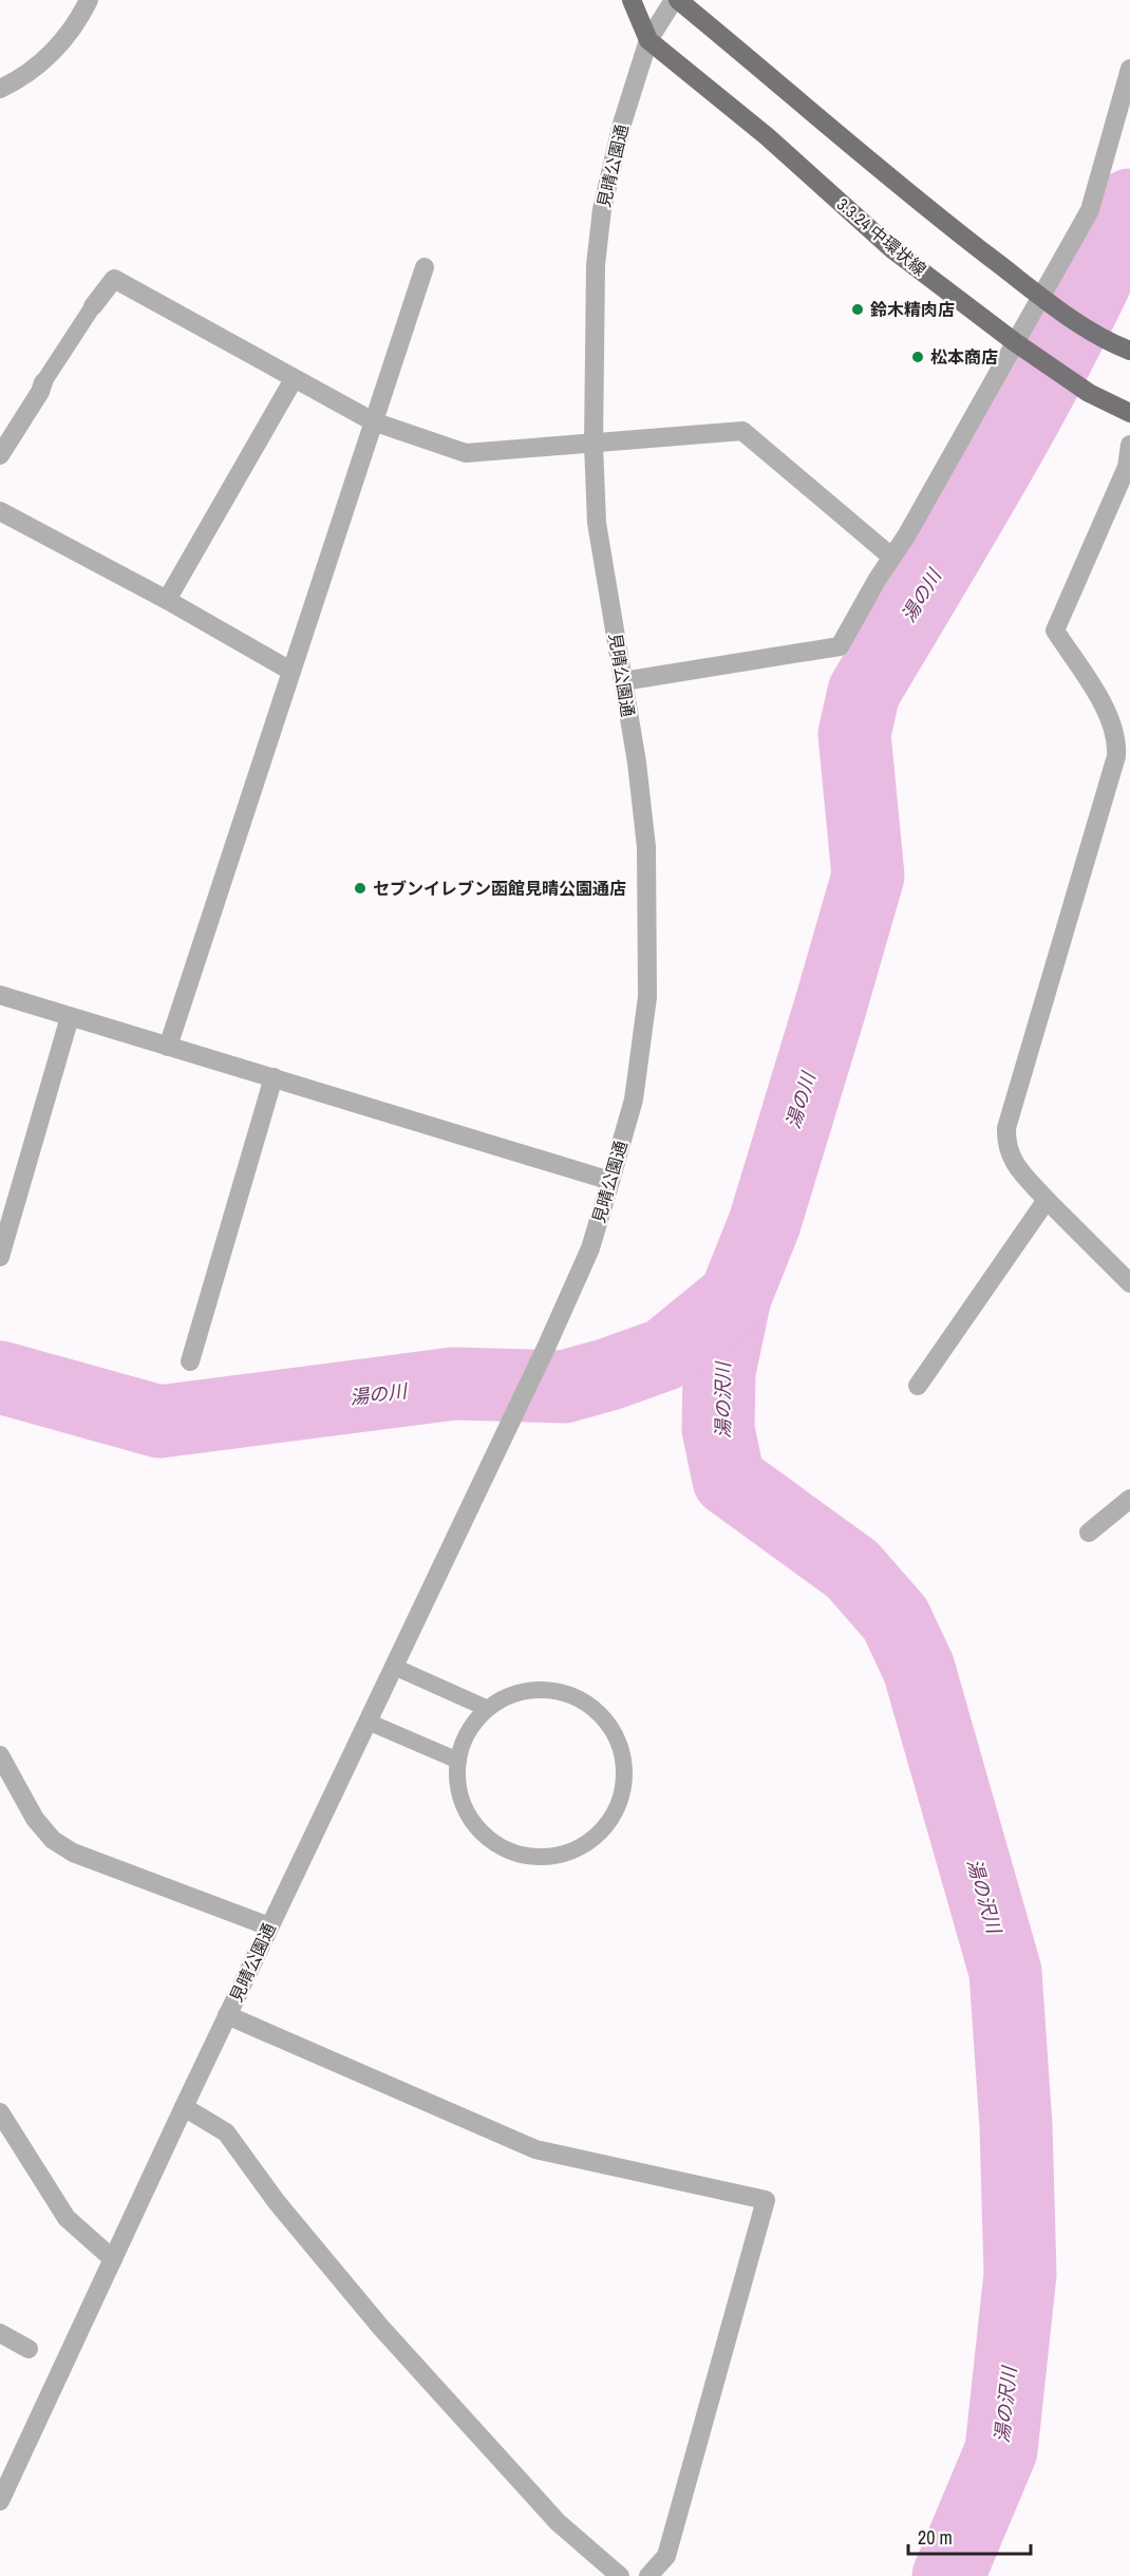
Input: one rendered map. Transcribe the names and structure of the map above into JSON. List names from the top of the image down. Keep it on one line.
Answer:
{"streets":{"main road":["3.3.24 中環状線"],"street":["見晴公園通"]},"crossings":[["見晴公園通","3.3.24 中環状線"]],"water":["湯の川","湯の沢川"],"places":["鈴木精肉店","松本商店","セブンイレブン函館見晴公園通店"],"scale_bar":"20 m"}
